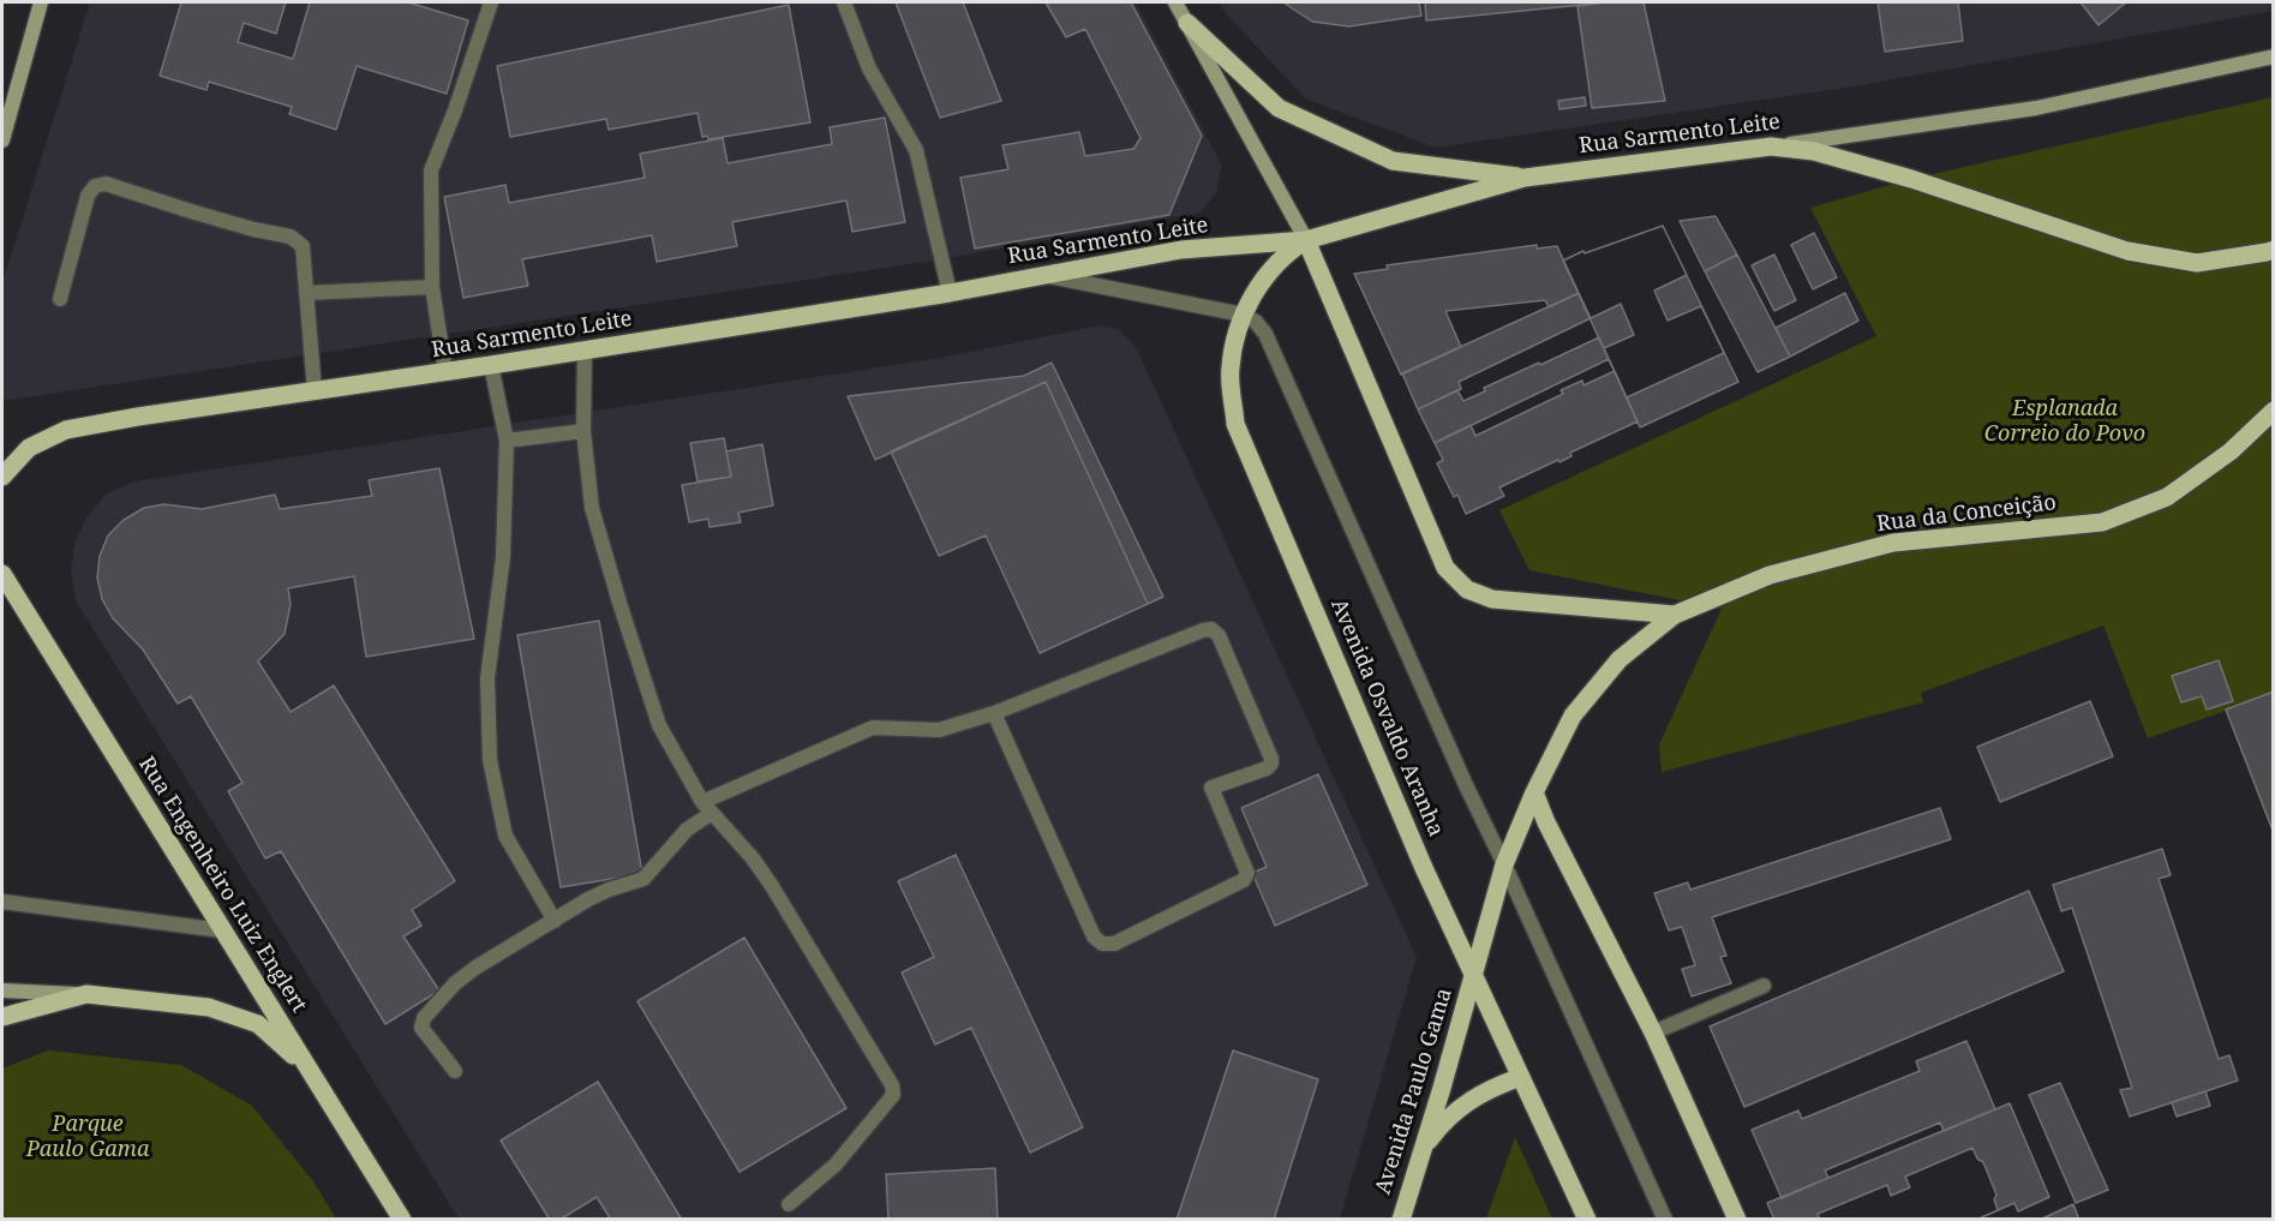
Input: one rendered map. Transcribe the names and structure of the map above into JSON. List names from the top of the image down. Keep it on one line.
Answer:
{"streets":{"main road":["Rua Sarmento Leite","Rua da Conceição","Avenida Osvaldo Aranha","Rua Engenheiro Luiz Englert","Avenida Paulo Gama"]},"crossings":[["Rua Sarmento Leite","Avenida Osvaldo Aranha"],["Rua da Conceição","Avenida Osvaldo Aranha"],["Rua da Conceição","Avenida Paulo Gama"],["Avenida Osvaldo Aranha","Avenida Paulo Gama"]],"parks":["Esplanada Correio do Povo","Parque Paulo Gama"]}
